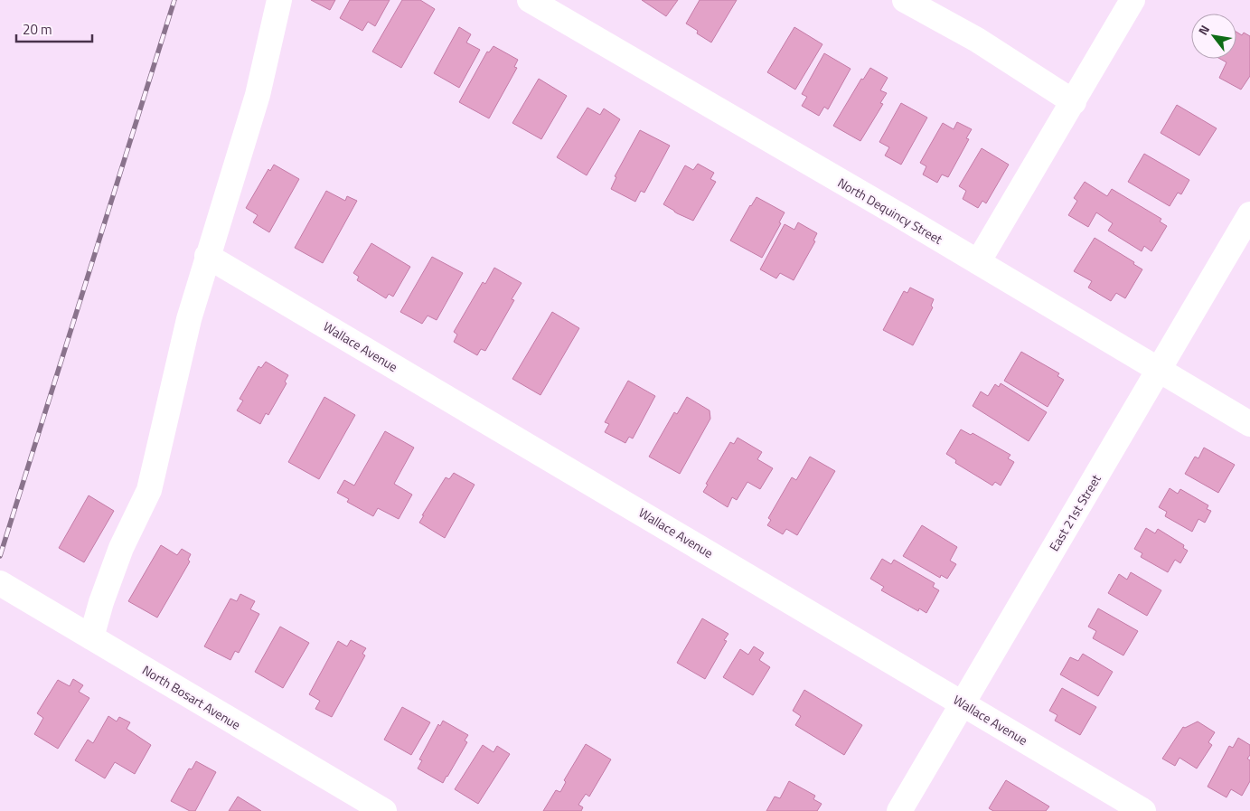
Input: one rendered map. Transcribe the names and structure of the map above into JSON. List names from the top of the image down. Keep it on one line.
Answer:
{"streets":{"street":["North Dequincy Street","Wallace Avenue","East 21st Street","North Bosart Avenue"]},"crossings":[["North Dequincy Street","East 21st Street"],["Wallace Avenue","East 21st Street"]],"scale_bar":"20 m","north":"top left"}
